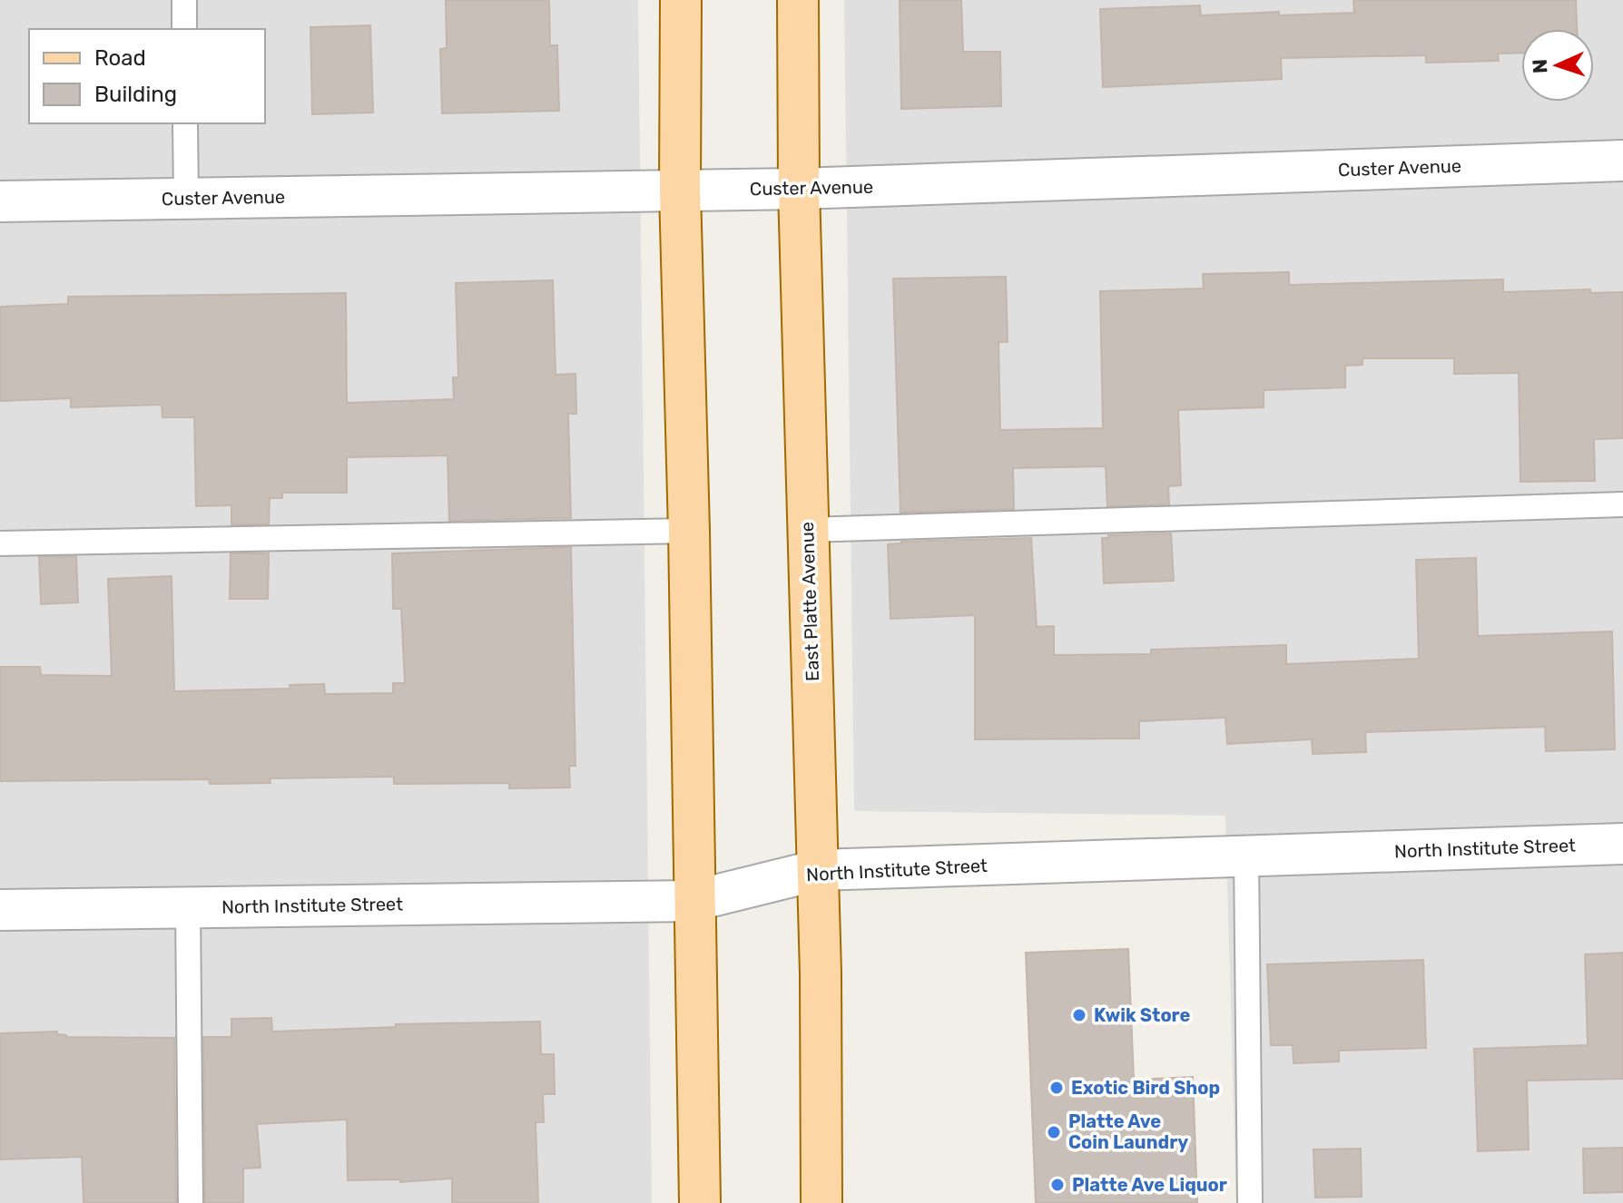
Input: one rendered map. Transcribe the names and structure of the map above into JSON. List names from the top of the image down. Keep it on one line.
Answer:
{"streets":{"main road":["East Platte Avenue"],"street":["Custer Avenue","North Institute Street"]},"crossings":[["Custer Avenue","East Platte Avenue"],["East Platte Avenue","North Institute Street"]],"places":["Kwik Store","Exotic Bird Shop","Platte Ave Coin Laundry","Platte Ave Liquor"],"legend":["Road","Building"],"north":"left"}
